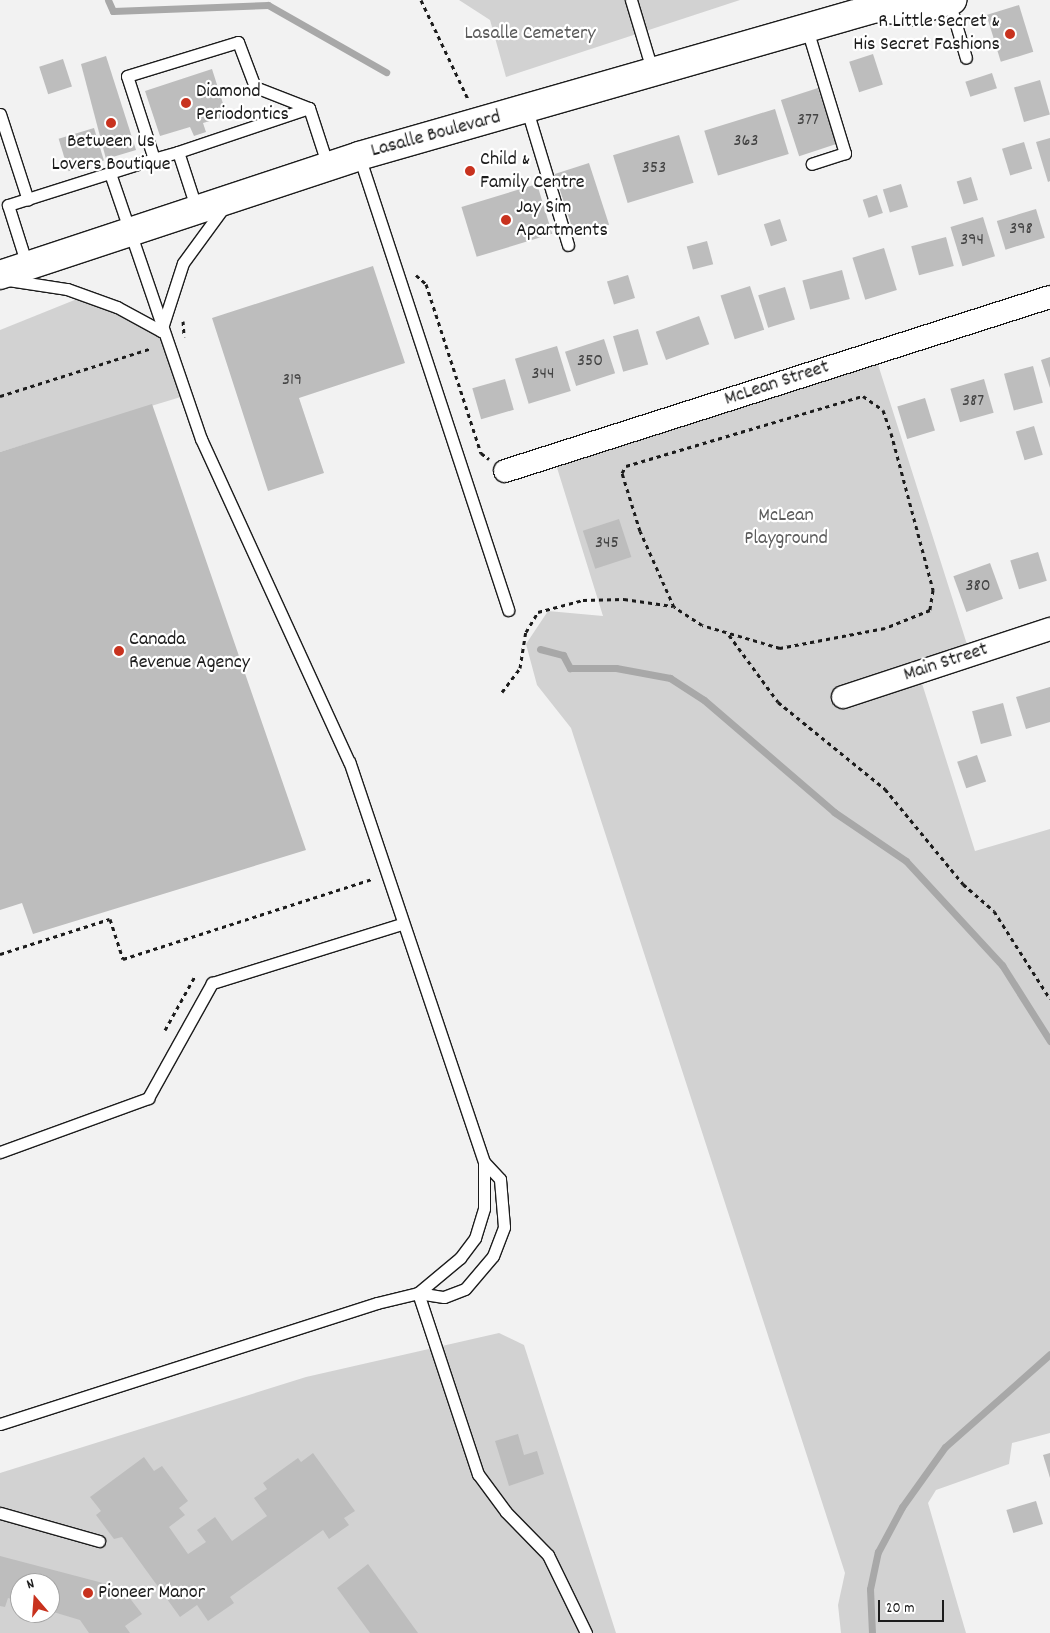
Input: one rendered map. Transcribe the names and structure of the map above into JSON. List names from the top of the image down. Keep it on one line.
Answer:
{"streets":{"main road":["Lasalle Boulevard"],"street":["McLean Street","Main Street"]},"parks":["Lasalle Cemetery","McLean Playground"],"places":["R Little Secret & His Secret Fashions","Diamond Periodontics","Between Us Lovers Boutique","Child & Family Centre","Jay Sim Apartments","Canada Revenue Agency","Pioneer Manor"],"house_numbers":["377","363","353","398","394","350","344","319","387","345","380"],"scale_bar":"20 m","north":"top"}
